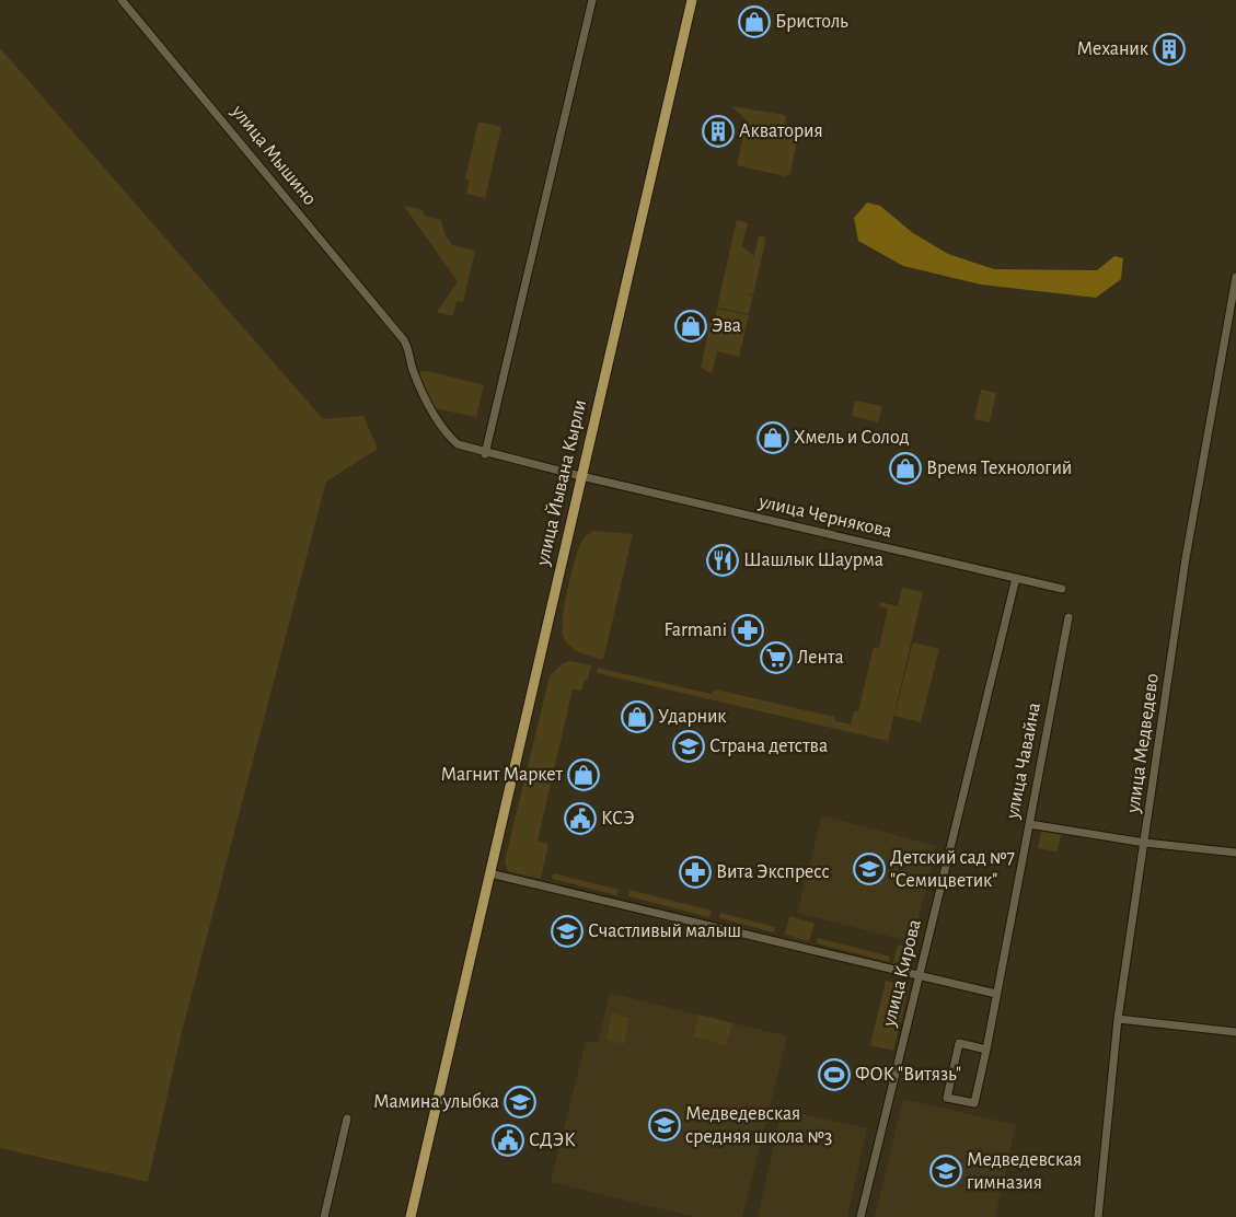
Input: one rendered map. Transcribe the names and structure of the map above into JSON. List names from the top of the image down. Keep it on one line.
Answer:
{"streets":{"main road":["улица Йывана Кырли"],"street":["улица Мышино","улица Чернякова","улица Медведево","улица Чавайна","улица Кирова"]},"crossings":[["улица Мышино","улица Чернякова"],["улица Йывана Кырли","улица Чернякова"],["улица Чернякова","улица Кирова"]],"places":{"shop":["Бристоль","Эва","Хмель и Солод","Время Технологий","Ударник","Магнит Маркет"],"building":["Механик","Акватория"],"restaurant":["Шашлык Шаурма"],"pharmacy":["Farmani","Вита Экспресс"],"supermarket":["Лента"],"school or university":["Страна детства","Детский сад №7 \"Семицветик\"","Счастливый малыш","Мамина улыбка","Медведевская средняя школа №3","Медведевская гимназия"],"public building":["КСЭ","СДЭК"],"sports":["ФОК \"Витязь\""]}}
